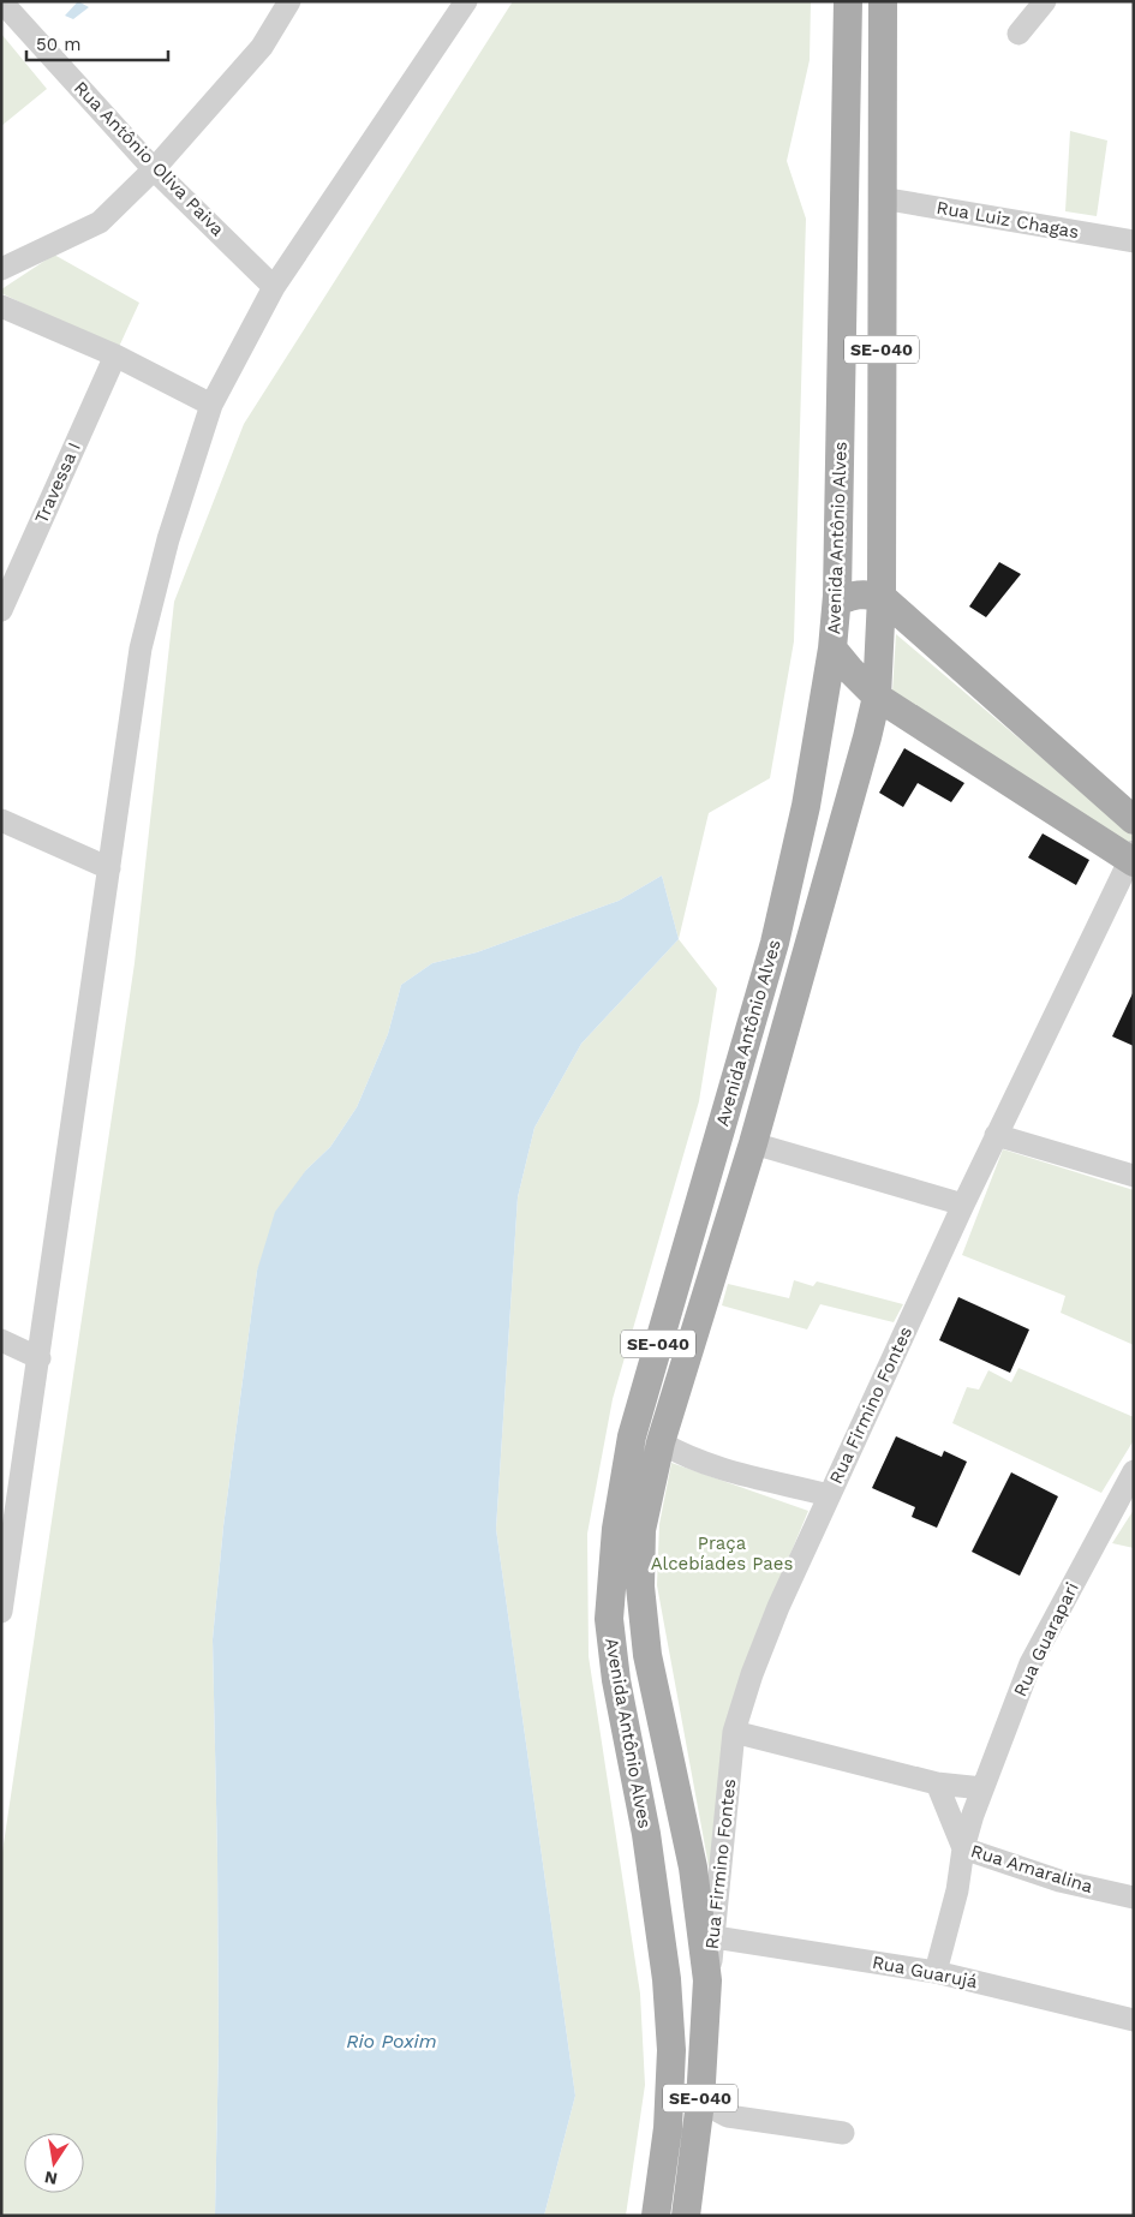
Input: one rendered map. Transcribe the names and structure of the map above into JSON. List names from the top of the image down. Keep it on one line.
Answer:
{"streets":{"main road":["SE-040","Avenida Antônio Alves"],"street":["Rua Antônio Oliva Paiva","Rua Luiz Chagas","Travessa I","Rua Firmino Fontes","Rua Guarapari","Rua Amaralina","Rua Guarujá"]},"crossings":[["Rua Luiz Chagas","Avenida Antônio Alves"],["SE-040","Avenida Antônio Alves"],["SE-040","Rua Firmino Fontes"],["Avenida Antônio Alves","Rua Firmino Fontes"],["Rua Firmino Fontes","Rua Guarujá"],["Rua Guarapari","Rua Amaralina"],["Rua Guarapari","Rua Guarujá"]],"water":["Rio Poxim"],"parks":["Praça Alcebíades Paes"],"scale_bar":"50 m","north":"bottom"}
